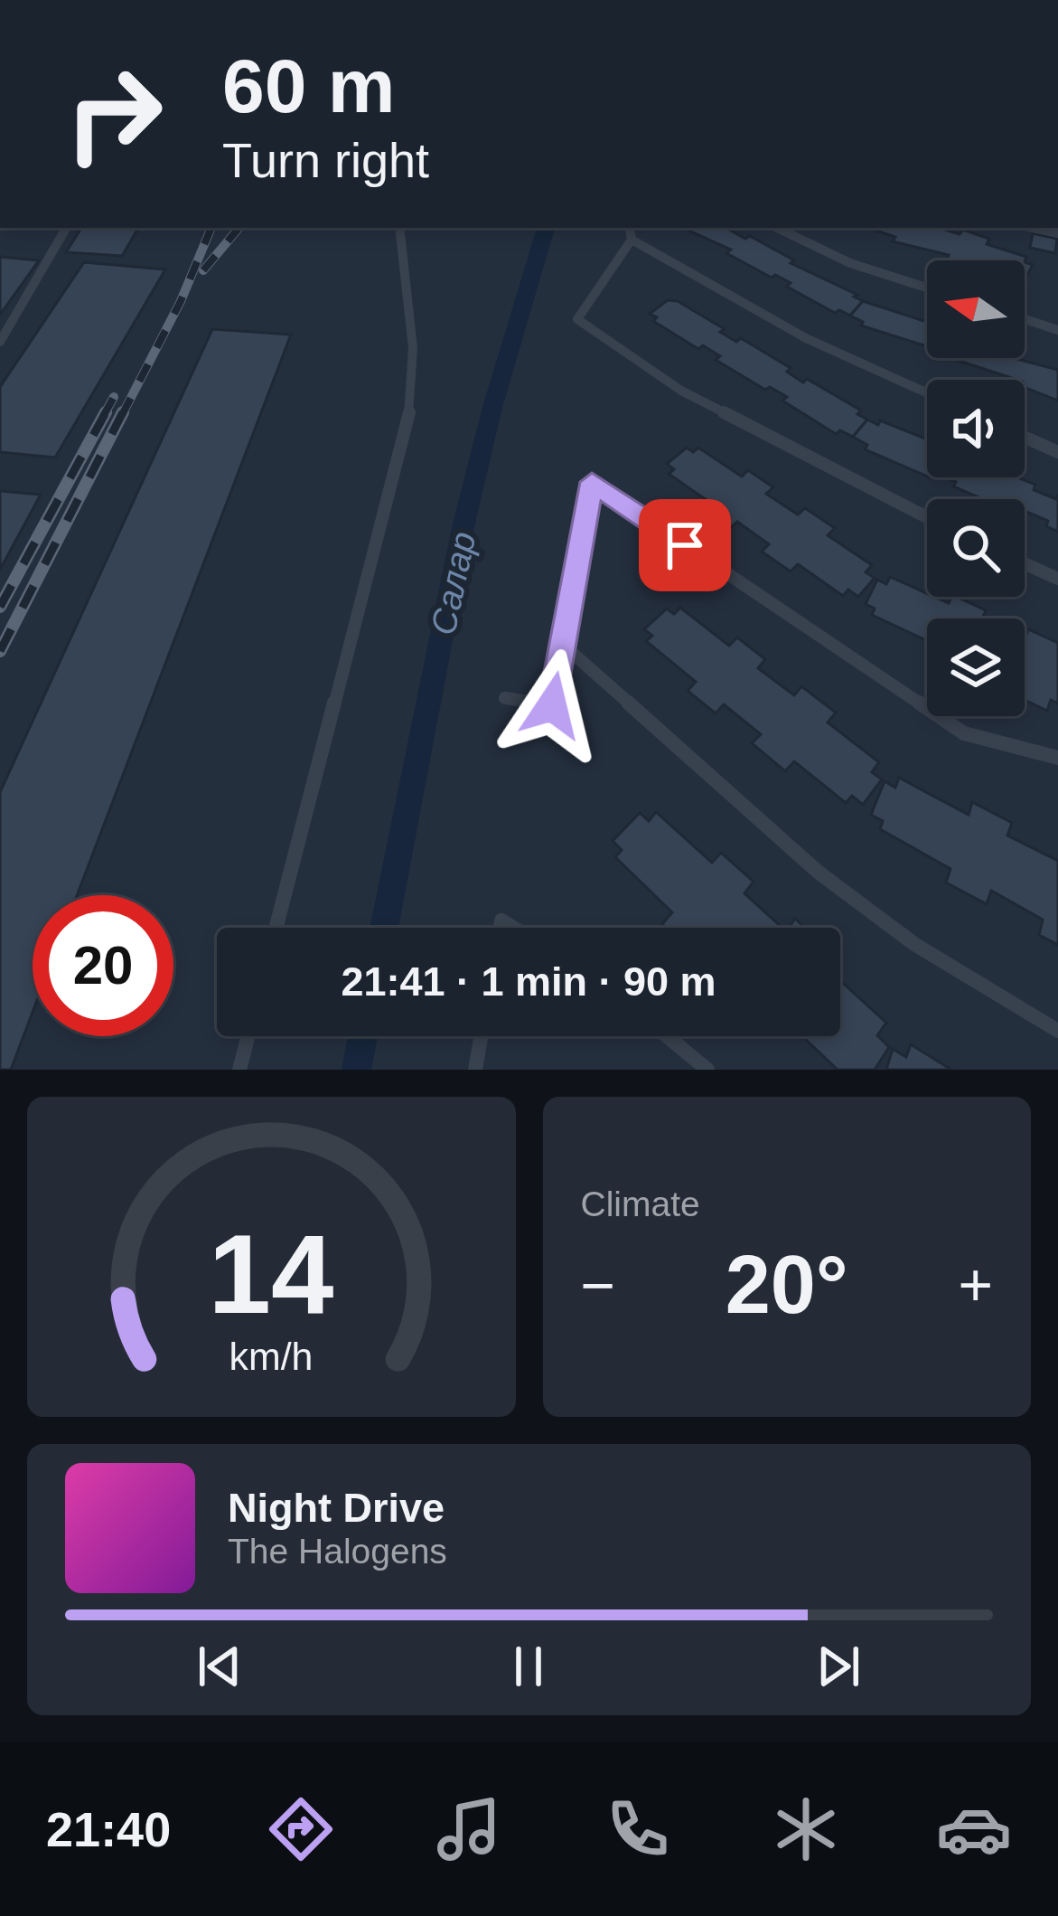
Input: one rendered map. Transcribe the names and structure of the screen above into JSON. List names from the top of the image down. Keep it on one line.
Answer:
{"water":["Салар"],"north":"left","page":{"turn":["60 m","Turn right"],"limit":"20","trip":"21:41 · 1 min · 90 m","tile":"Climate","heat":["−","20°","+"],"song":["Night Drive","The Halogens"],"tabs":"21:40","gauge":["14","km/h"]}}
